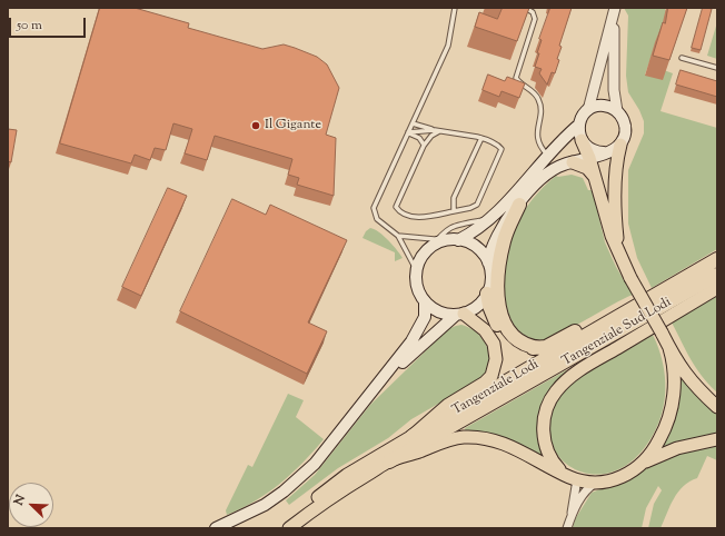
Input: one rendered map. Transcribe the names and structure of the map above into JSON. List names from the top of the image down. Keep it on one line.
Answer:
{"streets":{"highway":["Tangenziale Sud Lodi","Tangenziale Lodi"]},"places":["Il Gigante"],"scale_bar":"50 m","north":"top left"}
